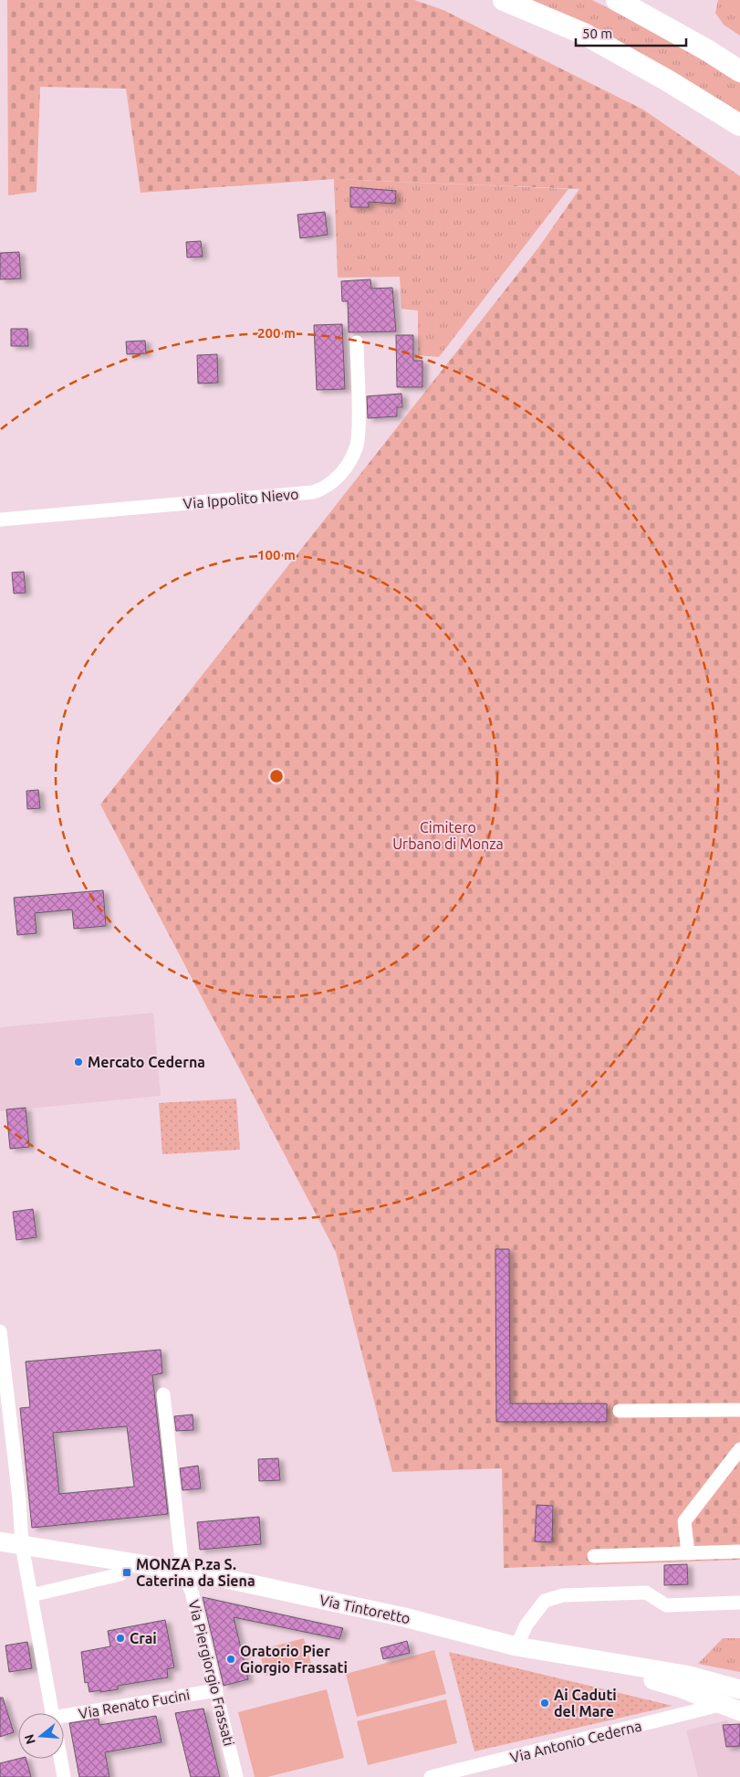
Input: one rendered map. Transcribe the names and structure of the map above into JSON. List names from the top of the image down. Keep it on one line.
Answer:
{"streets":{"street":["Via Ippolito Nievo","Via Tintoretto","Via Piergiorgio Frassati","Via Renato Fucini","Via Antonio Cederna"]},"crossings":[["Via Tintoretto","Via Piergiorgio Frassati"],["Via Tintoretto","Via Antonio Cederna"],["Via Piergiorgio Frassati","Via Renato Fucini"]],"parks":["Cimitero Urbano di Monza"],"places":{"other":["Mercato Cederna","Crai","Oratorio Pier Giorgio Frassati","Ai Caduti del Mare"],"transit":["MONZA P.za S. Caterina da Siena"]},"scale_bar":"50 m","north":"left","rings":["200 m","100 m"]}
